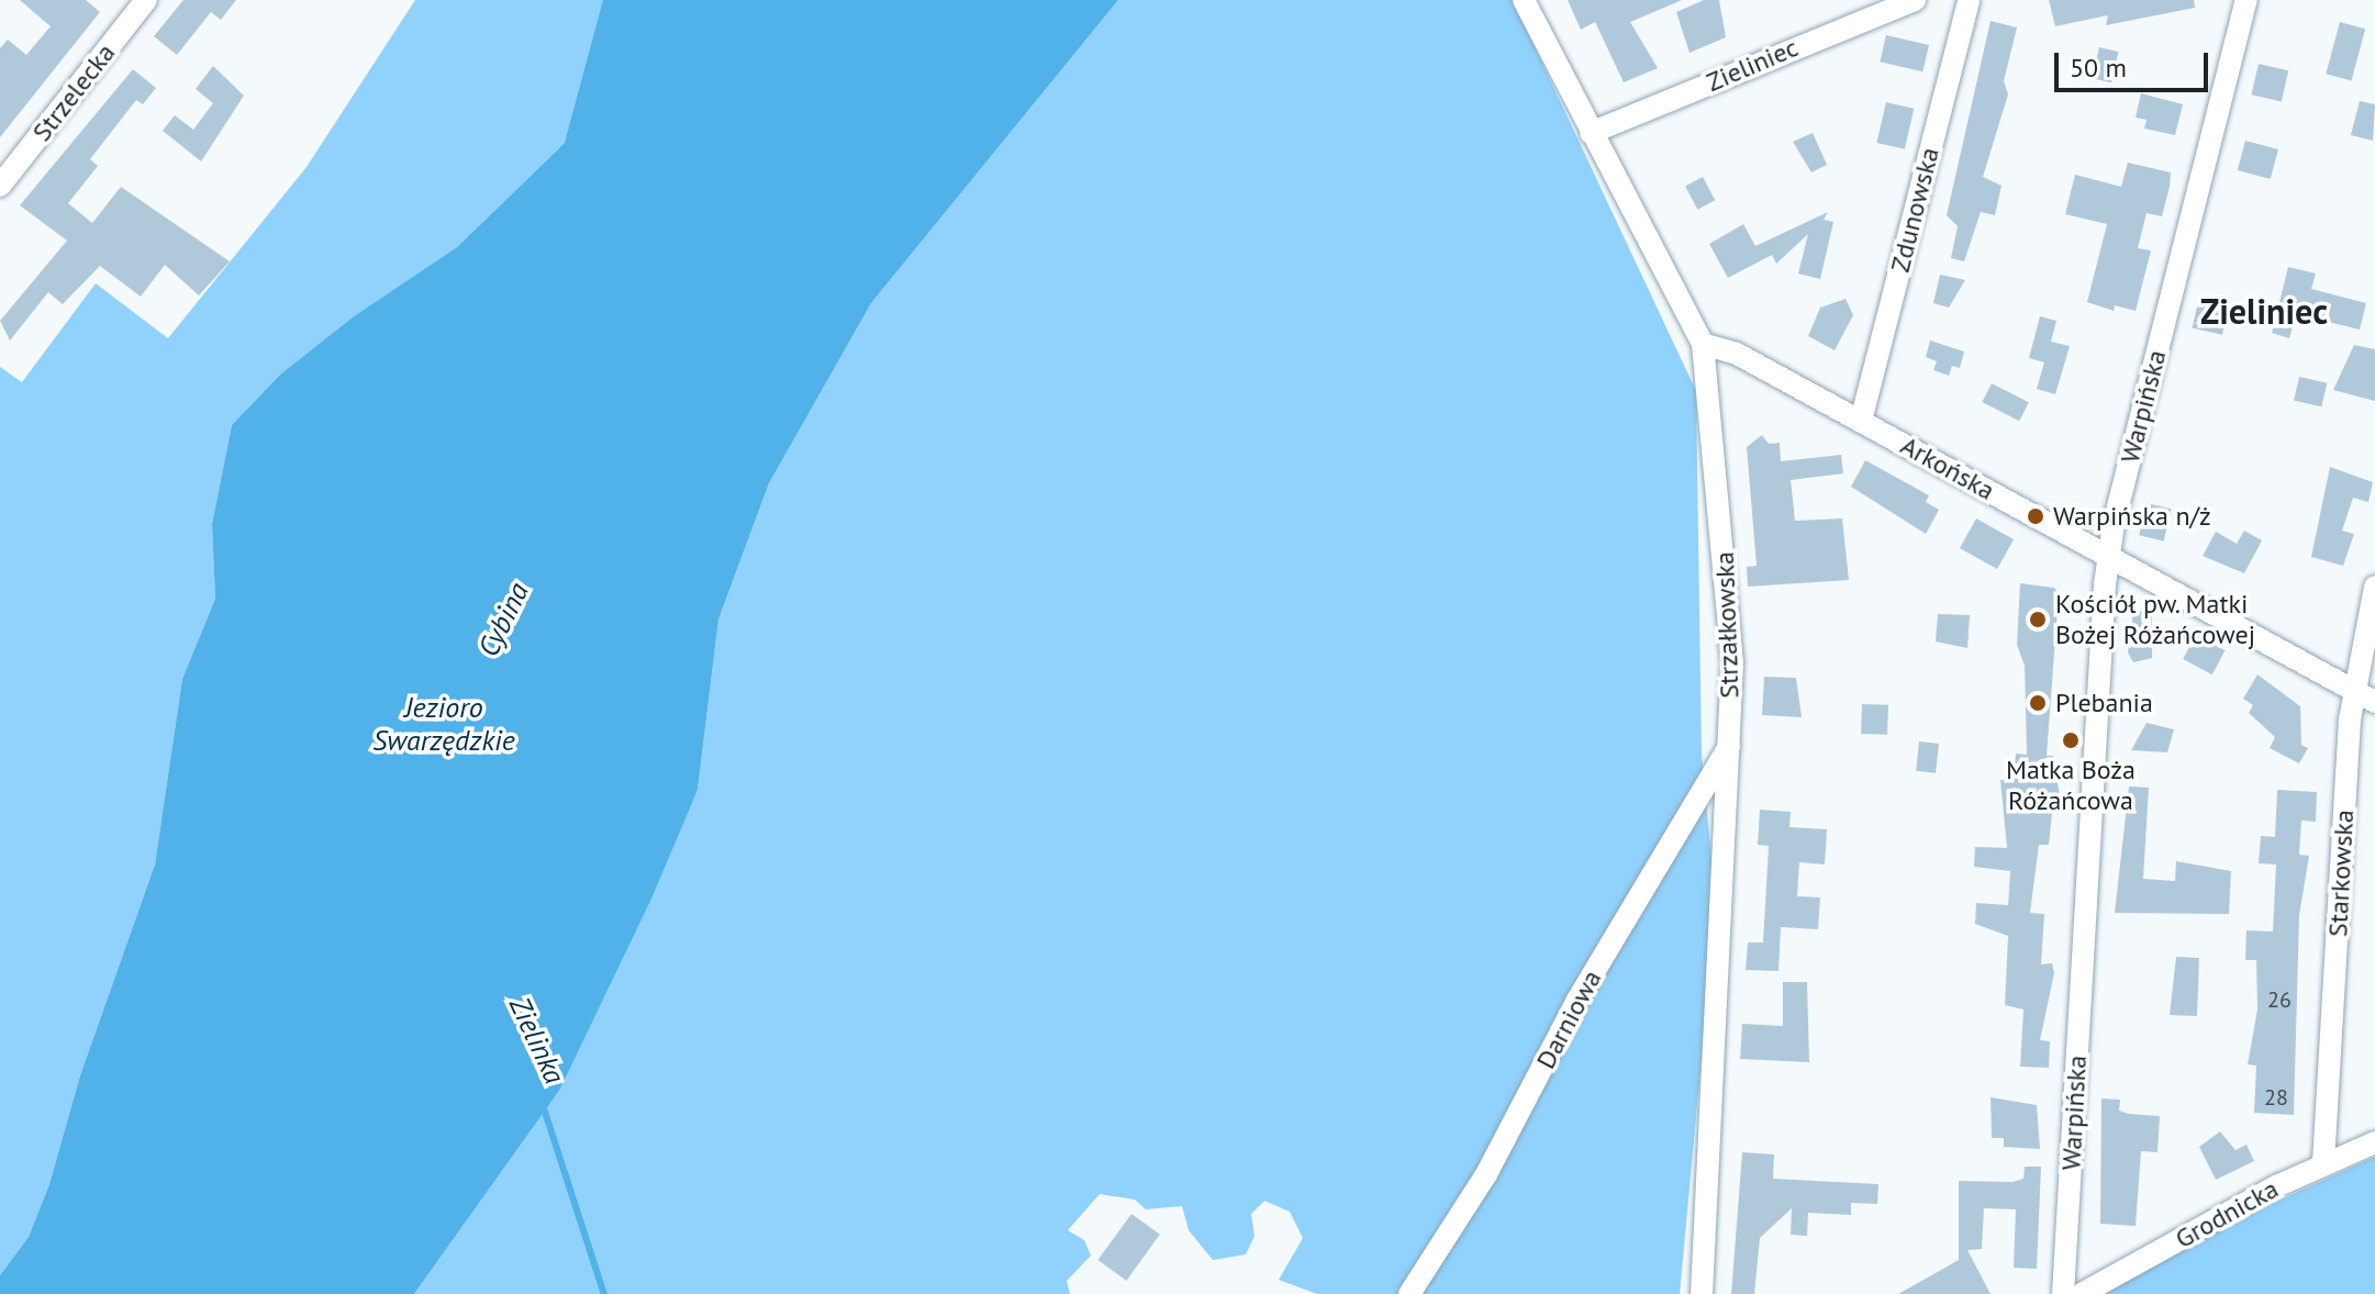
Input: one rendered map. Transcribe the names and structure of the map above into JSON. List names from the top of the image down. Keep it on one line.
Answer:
{"streets":{"street":["Zieliniec","Strzelecka","Zdunowska","Warpińska","Arkońska","Strzałkowska","Starkowska","Darniowa","Grodnicka"]},"crossings":[["Zieliniec","Strzałkowska"],["Zdunowska","Arkońska"],["Warpińska","Arkońska"],["Arkońska","Strzałkowska"],["Arkońska","Starkowska"],["Strzałkowska","Darniowa"],["Starkowska","Grodnicka"]],"districts":["Zieliniec"],"water":["Cybina","Jezioro Swarzędzkie","Zielinka"],"places":["Warpińska n/ż","Kościół pw. Matki Bożej Różańcowej","Plebania","Matka Boża Różańcowa"],"house_numbers":["26","28"],"scale_bar":"50 m"}
